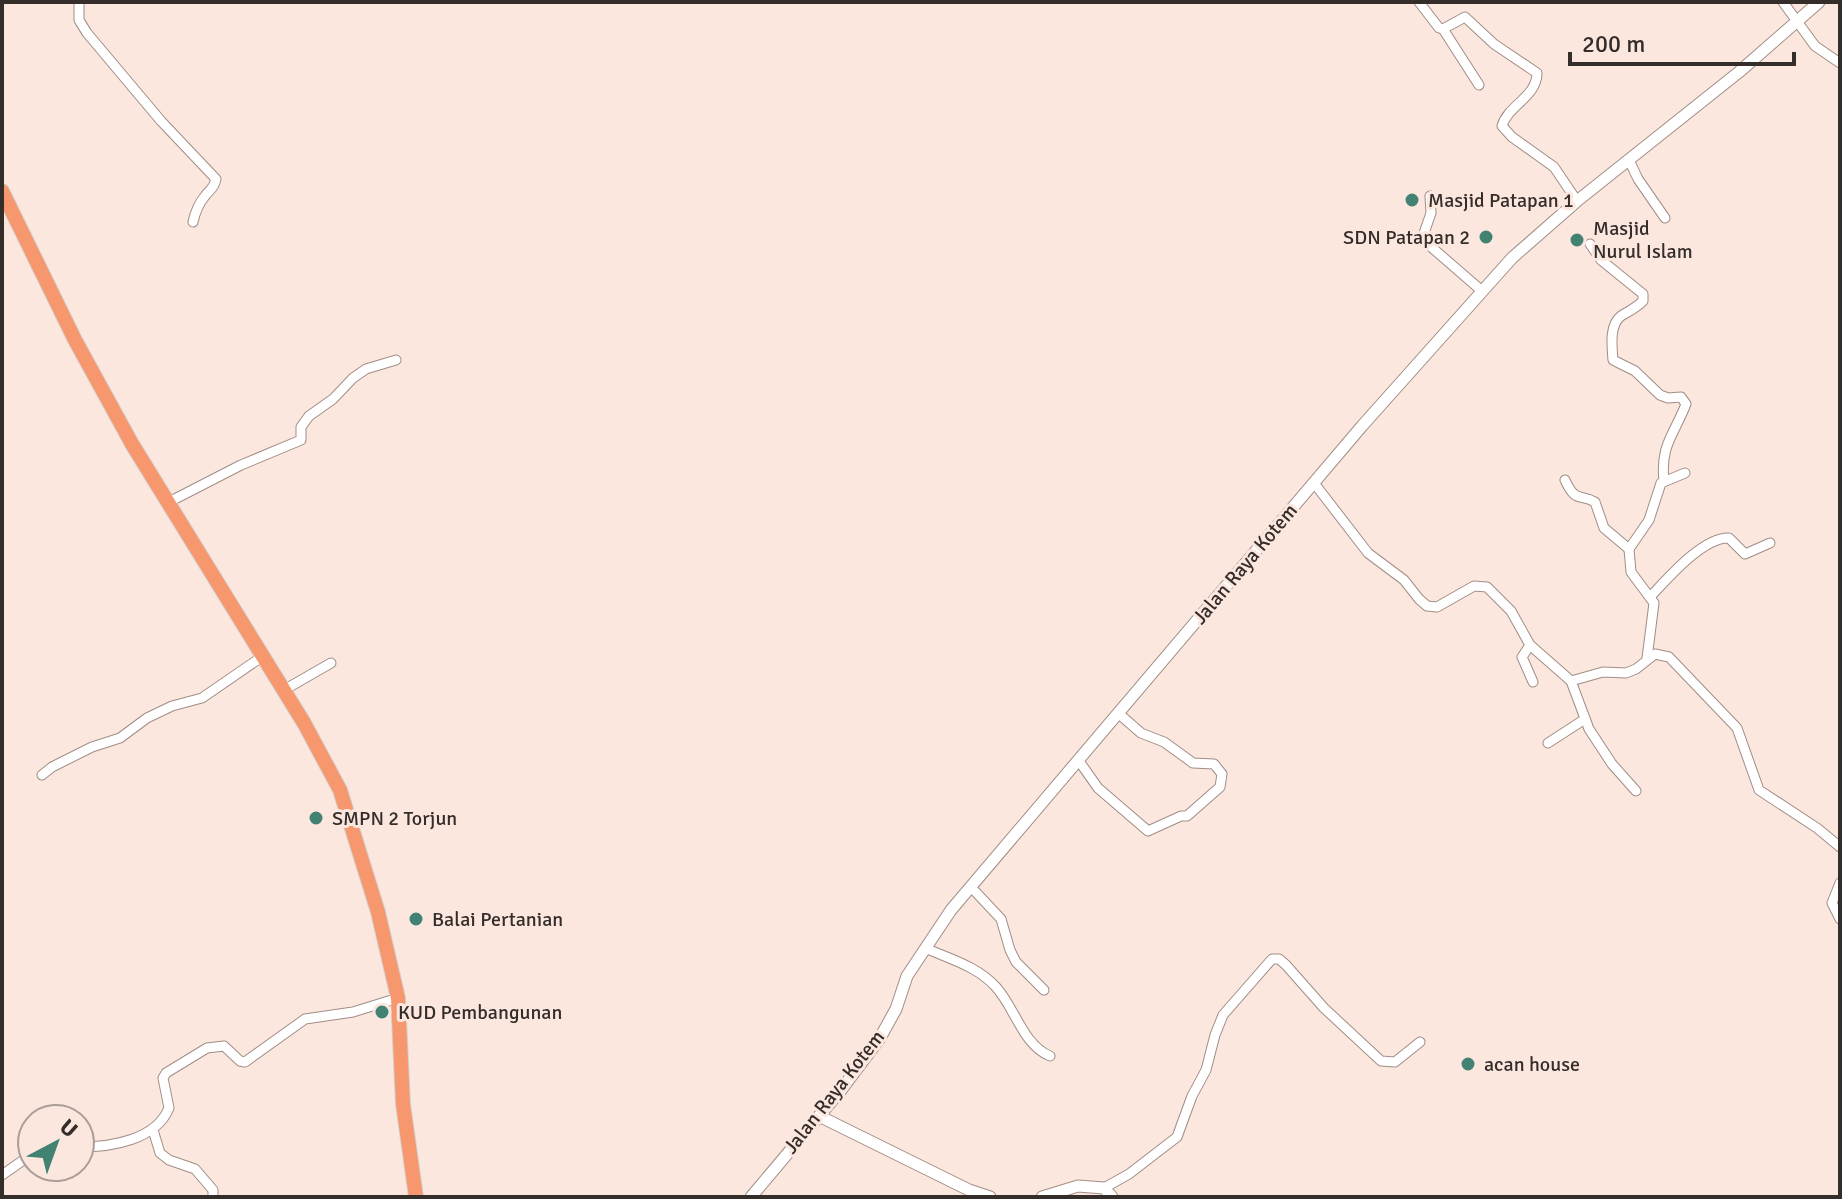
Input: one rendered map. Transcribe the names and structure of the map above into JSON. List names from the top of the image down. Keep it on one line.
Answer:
{"streets":{"street":["Jalan Raya Kotem"]},"places":["Masjid Patapan 1","SDN Patapan 2","Masjid Nurul Islam","SMPN 2 Torjun","Balai Pertanian","KUD Pembangunan","acan house"],"scale_bar":"200 m","north":"top right"}
